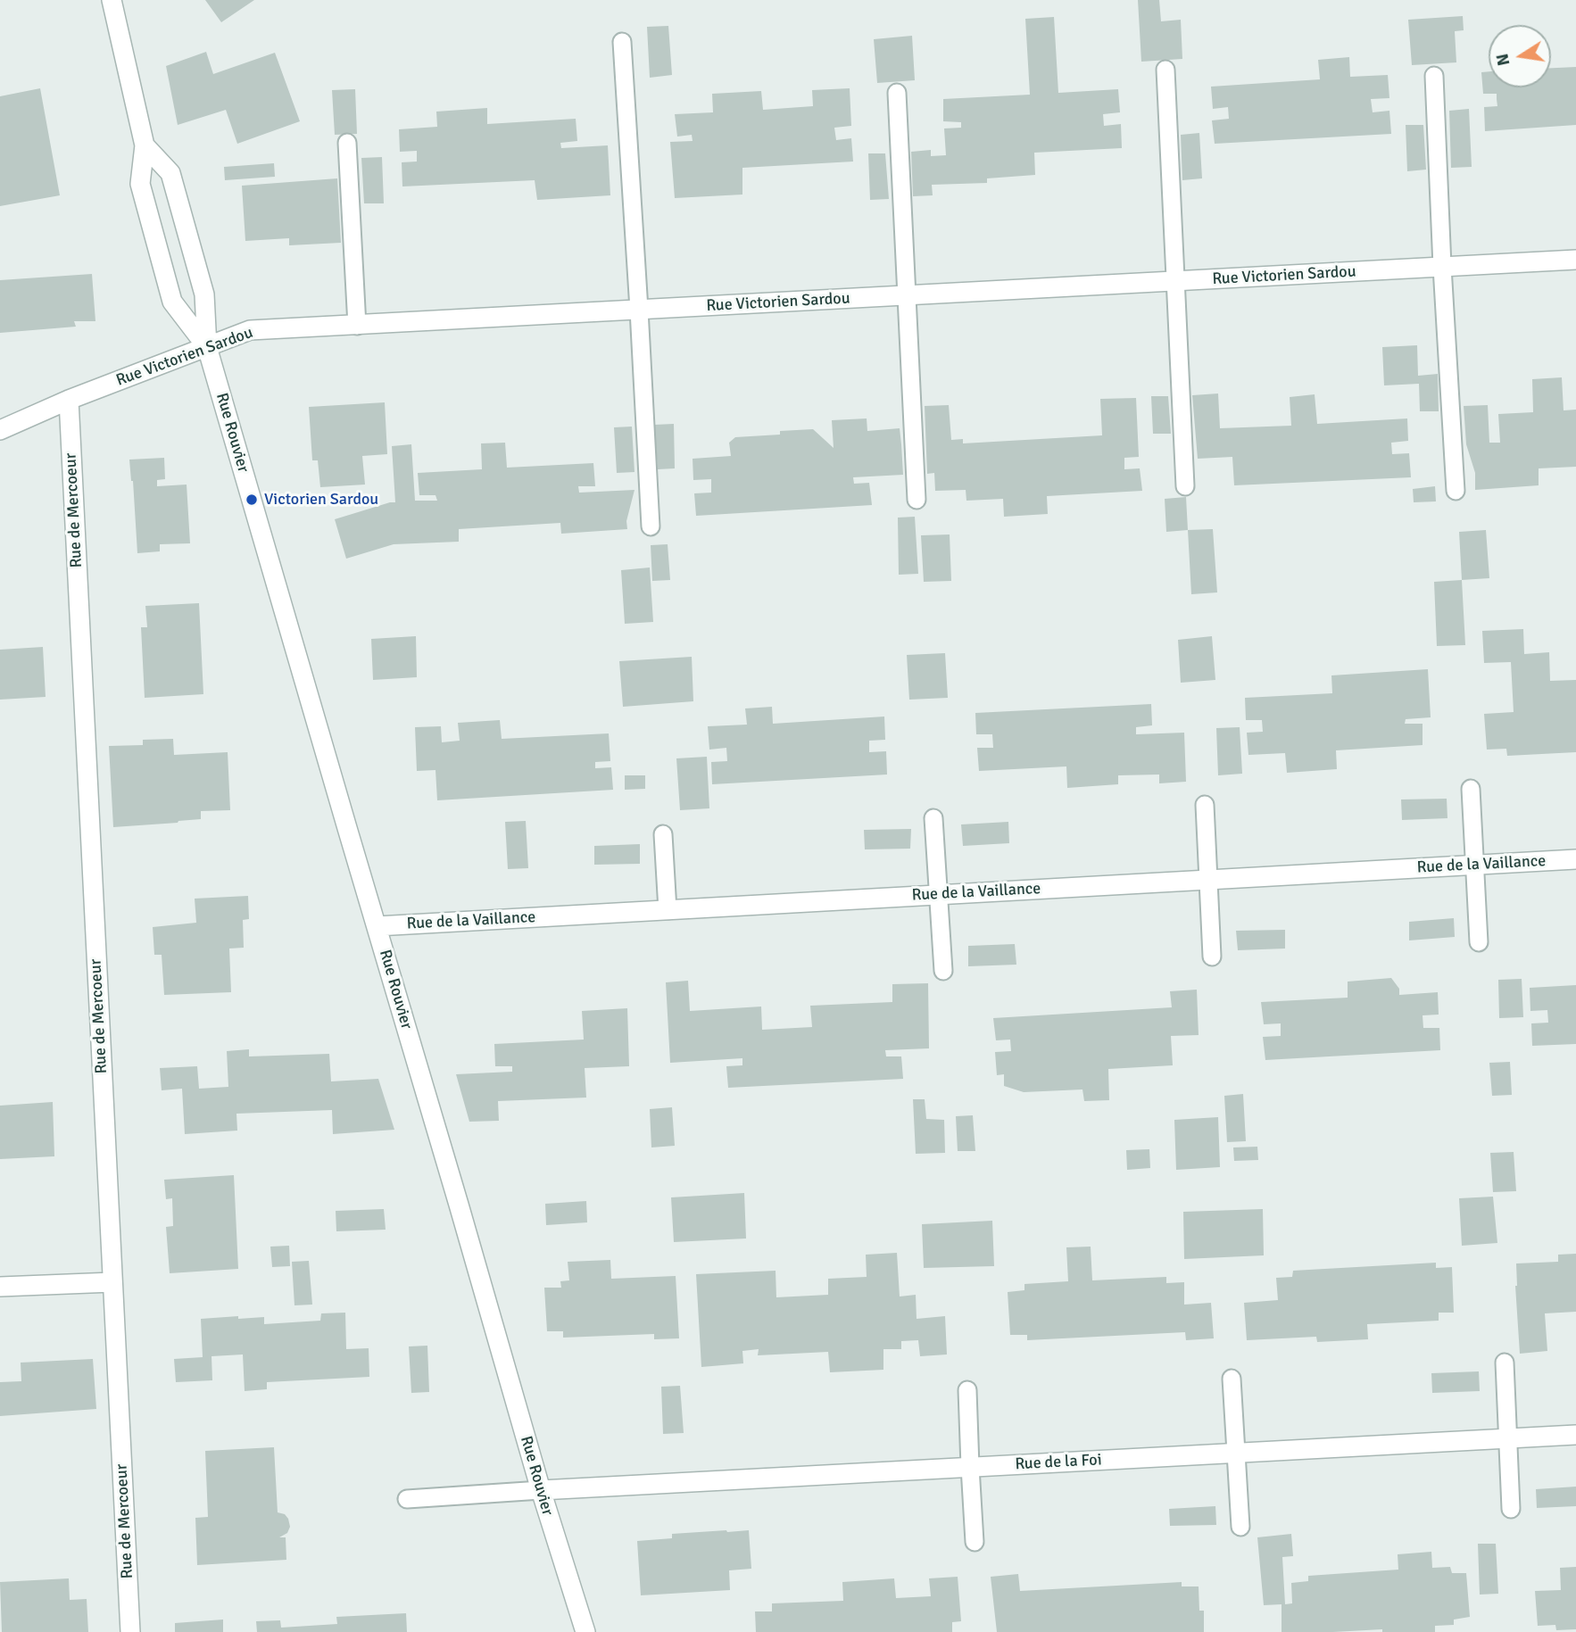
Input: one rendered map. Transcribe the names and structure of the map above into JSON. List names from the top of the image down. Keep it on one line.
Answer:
{"streets":{"street":["Rue Victorien Sardou","Rue Rouvier","Rue de Mercoeur","Rue de la Vaillance","Rue de la Foi"]},"crossings":[["Rue Victorien Sardou","Rue Rouvier"],["Rue Victorien Sardou","Rue de Mercoeur"],["Rue Rouvier","Rue de la Vaillance"],["Rue Rouvier","Rue de la Foi"]],"places":["Victorien Sardou"],"north":"left"}
